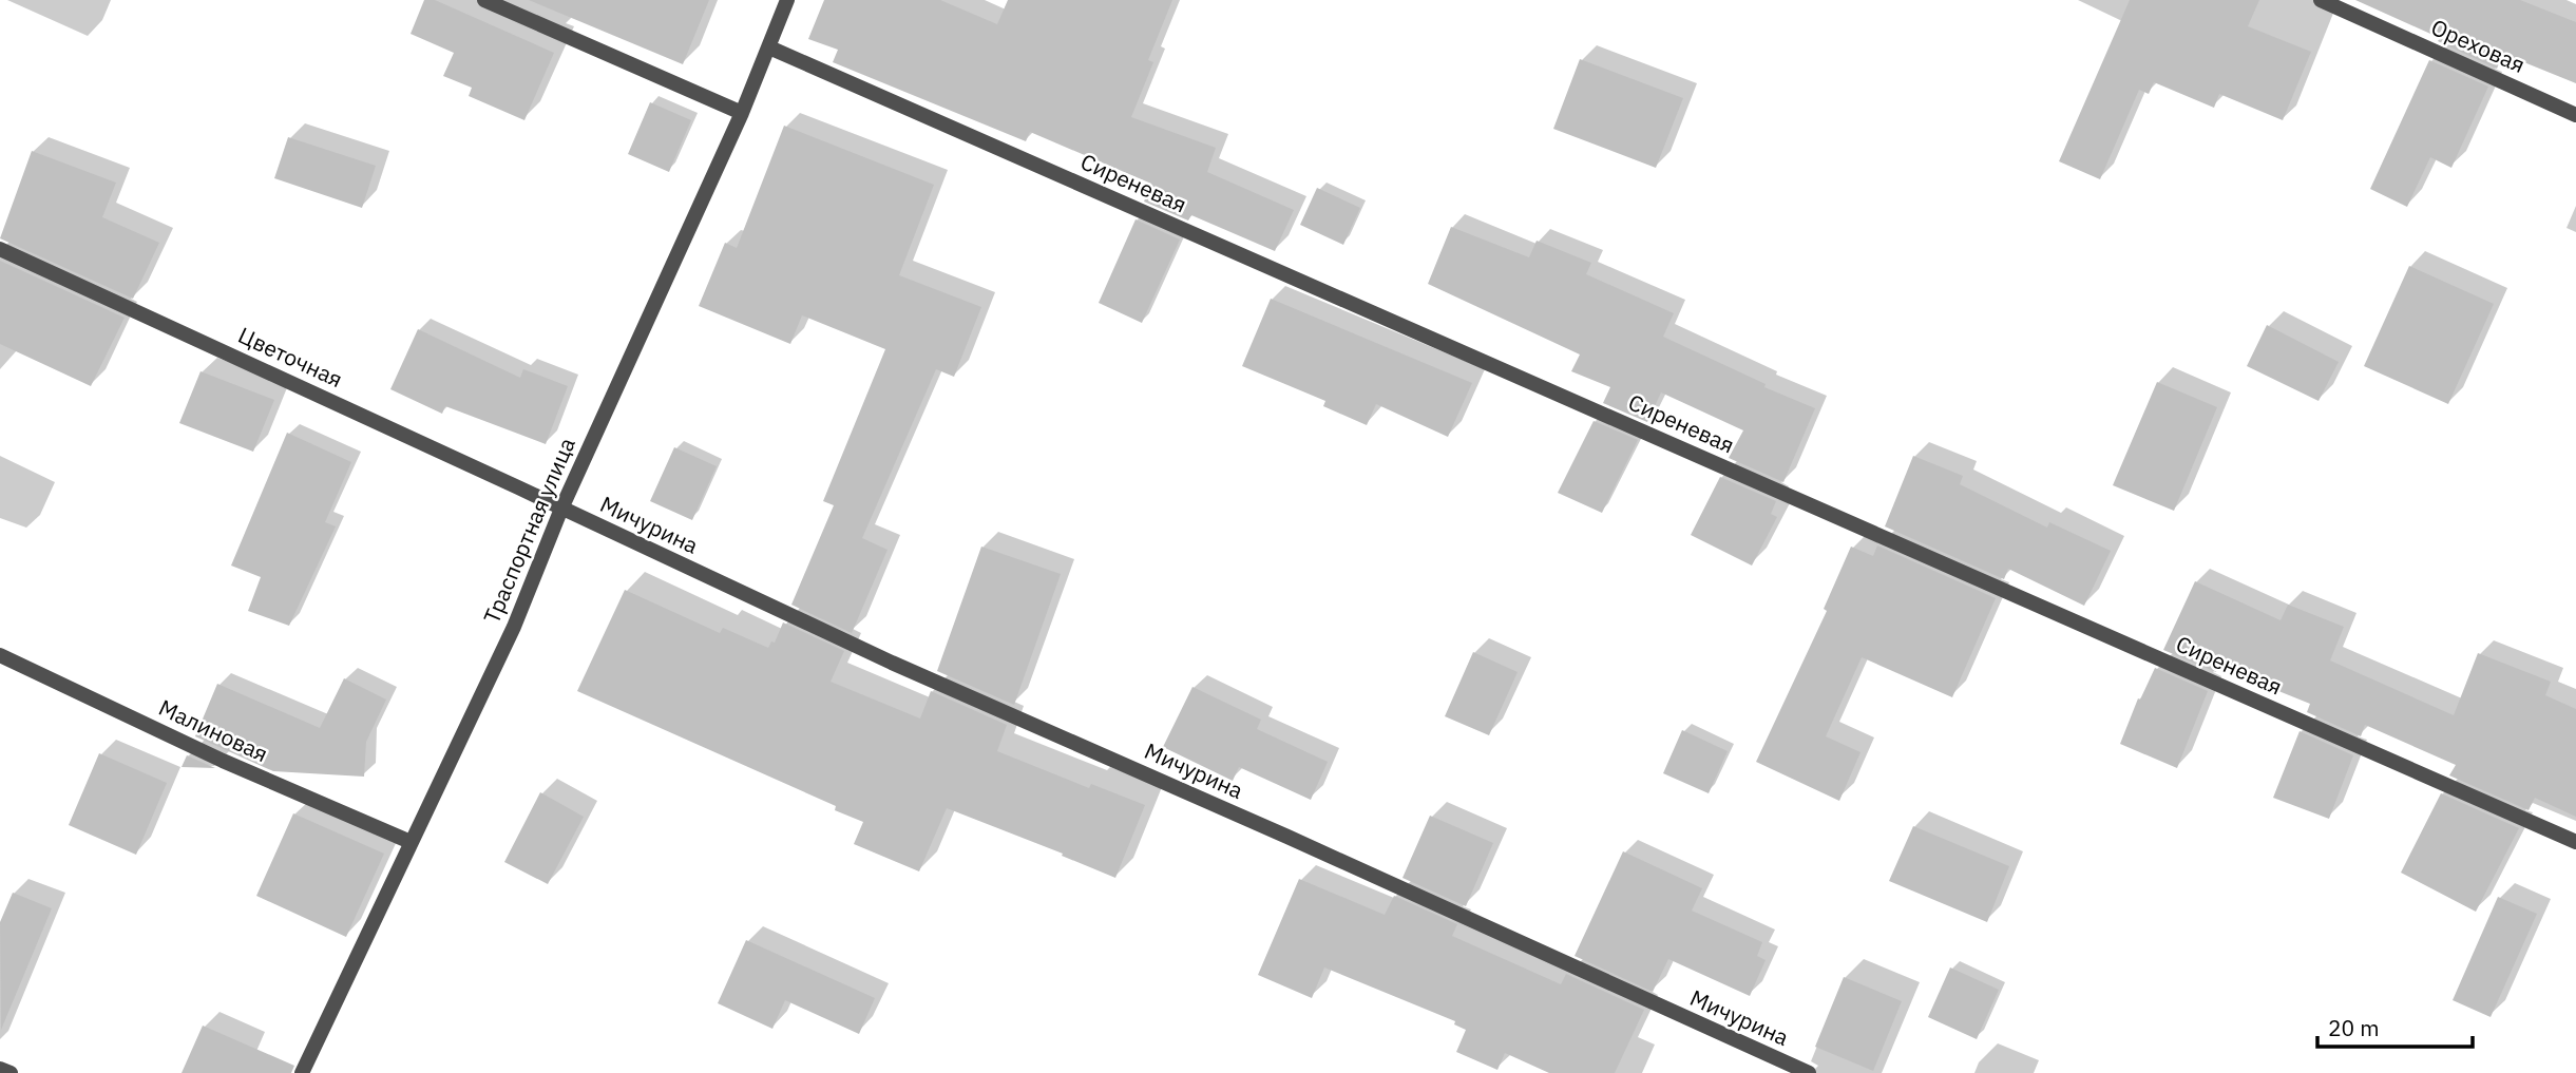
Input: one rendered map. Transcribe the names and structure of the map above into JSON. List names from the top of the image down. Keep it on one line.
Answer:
{"streets":{"street":["Ореховая","Сиреневая","Цветочная","Мичурина","Траспортная улица","Малиновая"]},"crossings":[["Сиреневая","Траспортная улица"],["Цветочная","Мичурина"],["Цветочная","Траспортная улица"],["Мичурина","Траспортная улица"],["Траспортная улица","Малиновая"]],"scale_bar":"20 m"}
